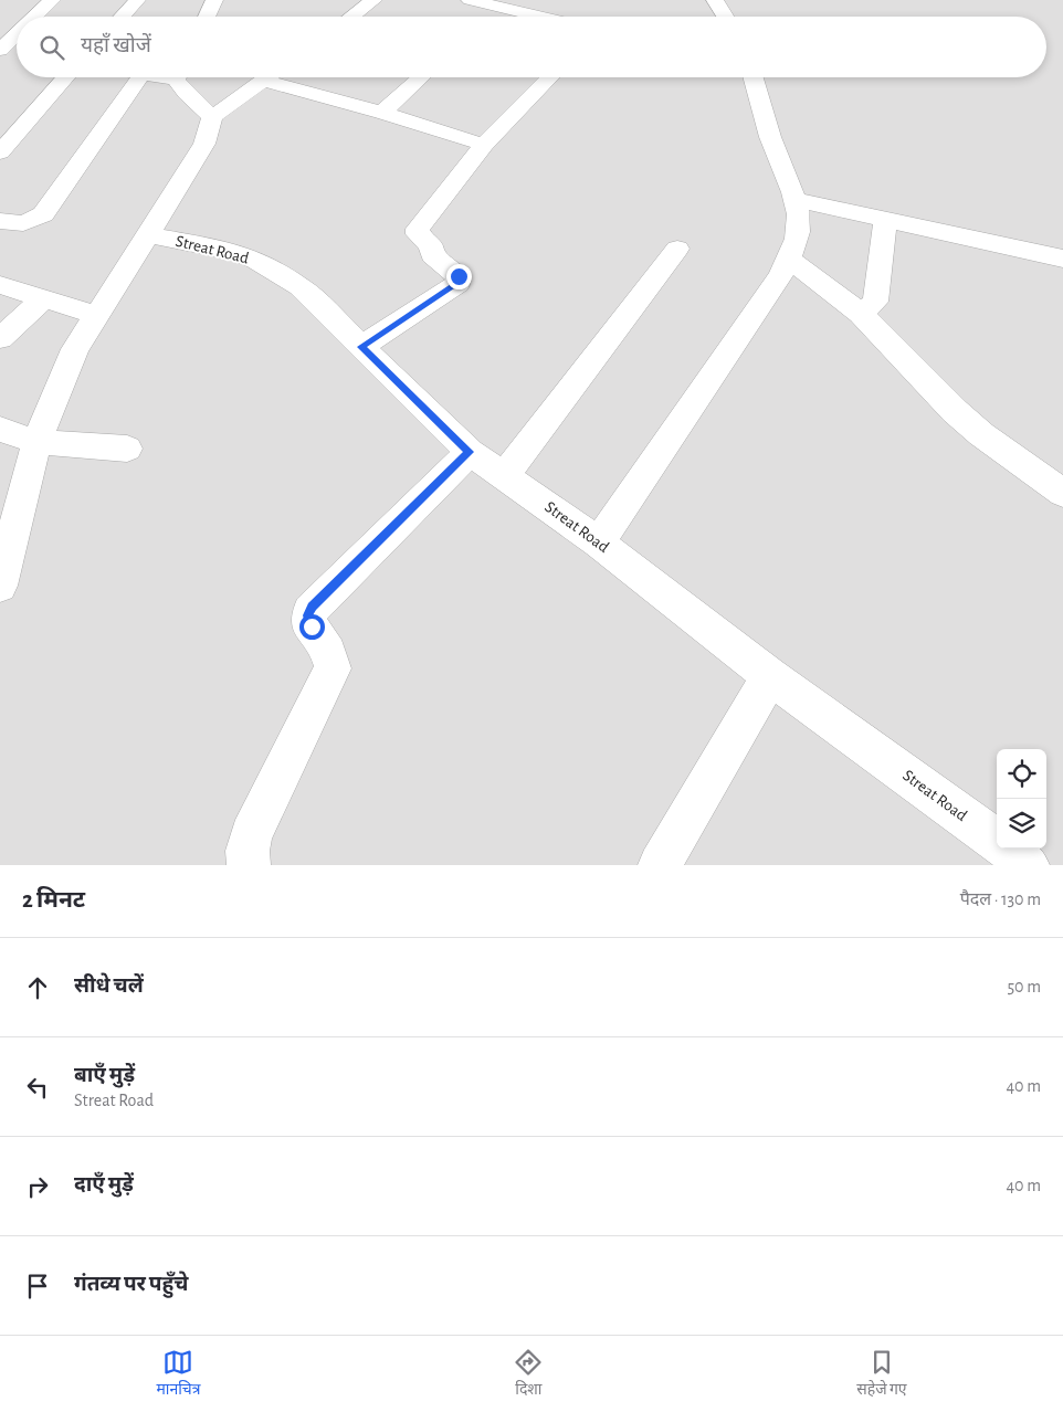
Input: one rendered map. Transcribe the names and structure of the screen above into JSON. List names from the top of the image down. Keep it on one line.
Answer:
{"streets":{"street":["Streat Road"]},"page":{"search":"यहाँ खोजें","heading":["2 मिनट","पैदल · 130 m"],"list":[["सीधे चलें","50 m"],["बाएँ मुड़ें","Streat Road","40 m"],["दाएँ मुड़ें","40 m"],"गंतव्य पर पहुँचे"],"nav":["मानचित्र","दिशा","सहेजे गए"]}}
